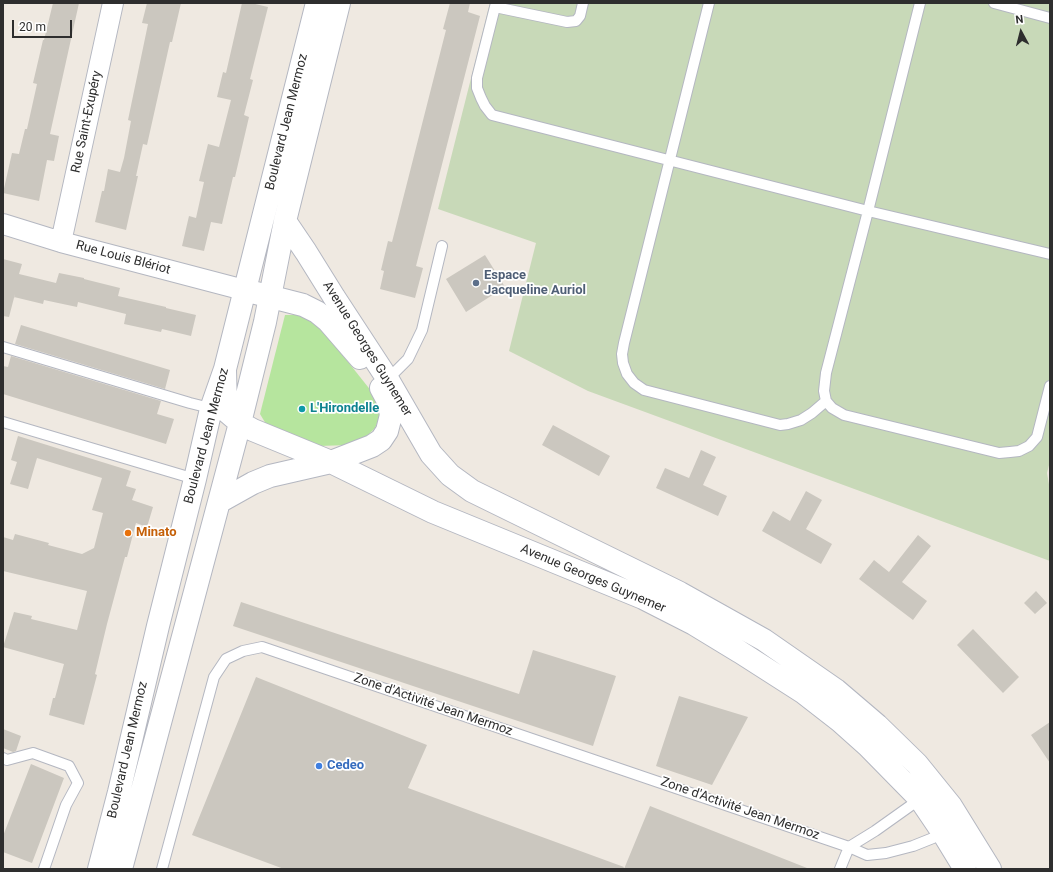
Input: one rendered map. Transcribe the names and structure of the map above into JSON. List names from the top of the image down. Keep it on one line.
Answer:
{"streets":{"main road":["Boulevard Jean Mermoz","Avenue Georges Guynemer"],"street":["Rue Saint-Exupéry","Rue Louis Blériot"],"lane":["Zone d'Activité Jean Mermoz"]},"crossings":[["Rue Saint-Exupéry","Rue Louis Blériot"],["Boulevard Jean Mermoz","Rue Louis Blériot"],["Boulevard Jean Mermoz","Avenue Georges Guynemer"],["Avenue Georges Guynemer","Zone d'Activité Jean Mermoz"]],"places":["Espace Jacqueline Auriol","L'Hirondelle","Minato","Cedeo"],"scale_bar":"20 m","north":"top"}
